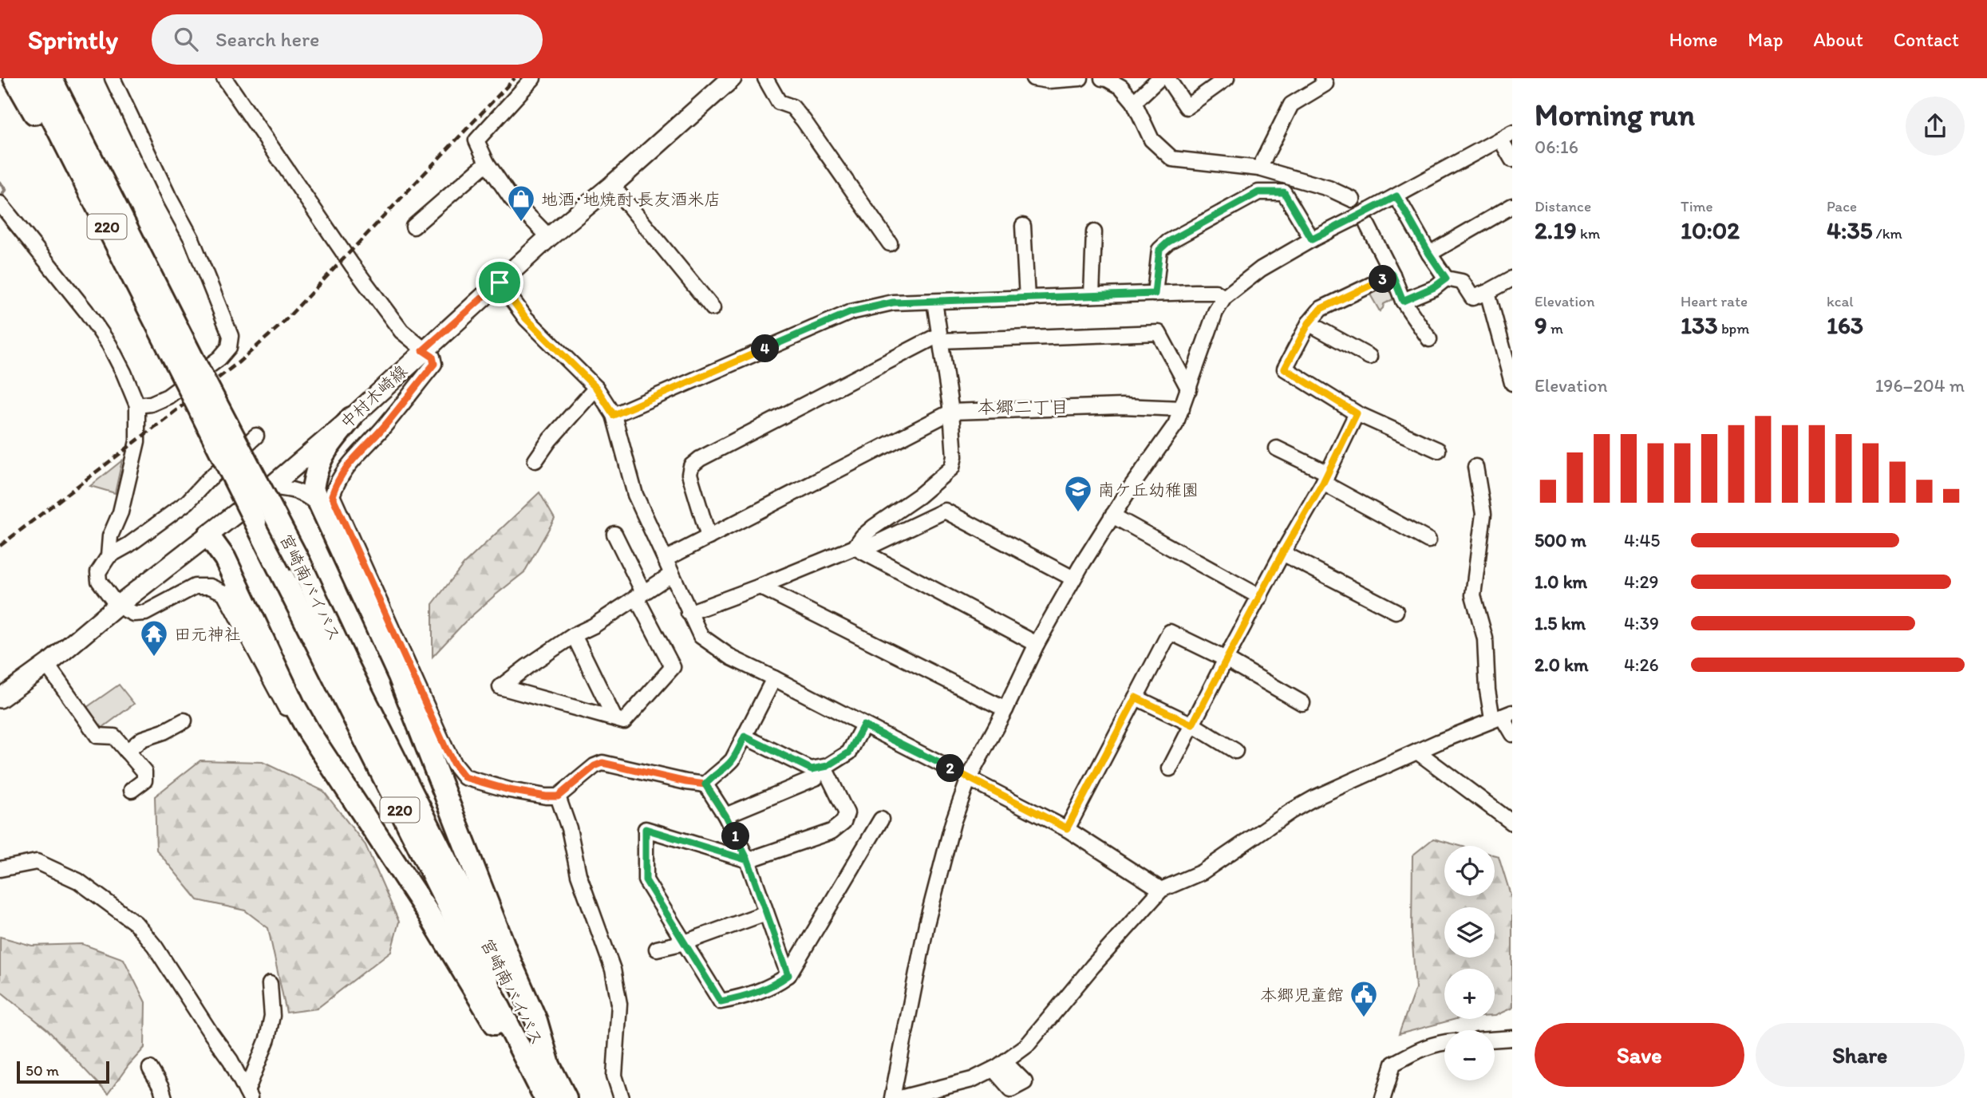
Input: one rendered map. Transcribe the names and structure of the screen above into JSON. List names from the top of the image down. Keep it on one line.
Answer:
{"streets":{"highway":["220","宮崎南バイパス"],"main road":["中村木崎線"]},"crossings":[["220","宮崎南バイパス"]],"districts":["本郷二丁目"],"places":{"shop":["地酒･地焼酎 長友酒米店"],"school or university":["南ケ丘幼稚園"],"temple":["田元神社"],"public building":["本郷児童館"]},"scale_bar":"50 m","page":{"header":"Sprintly","search":"Search here","nav":["Home","Map","About","Contact"],"heading":["Morning run","06:16"],"stats":[["Distance","2.19 km"],["Time","10:02"],["Pace","4:35 /km"],["Elevation","9 m"],["Heart rate","133 bpm"],["kcal","163"]],"pins":["3","4","2","1"],"chart":["Elevation","196–204 m"],"list":[{"name":"500 m","note":"4:45"},{"name":"1.0 km","note":"4:29"},{"name":"1.5 km","note":"4:39"},{"name":"2.0 km","note":"4:26"}],"map_buttons":["+","−"],"buttons":["Save","Share"],"scale":"50 m"}}
